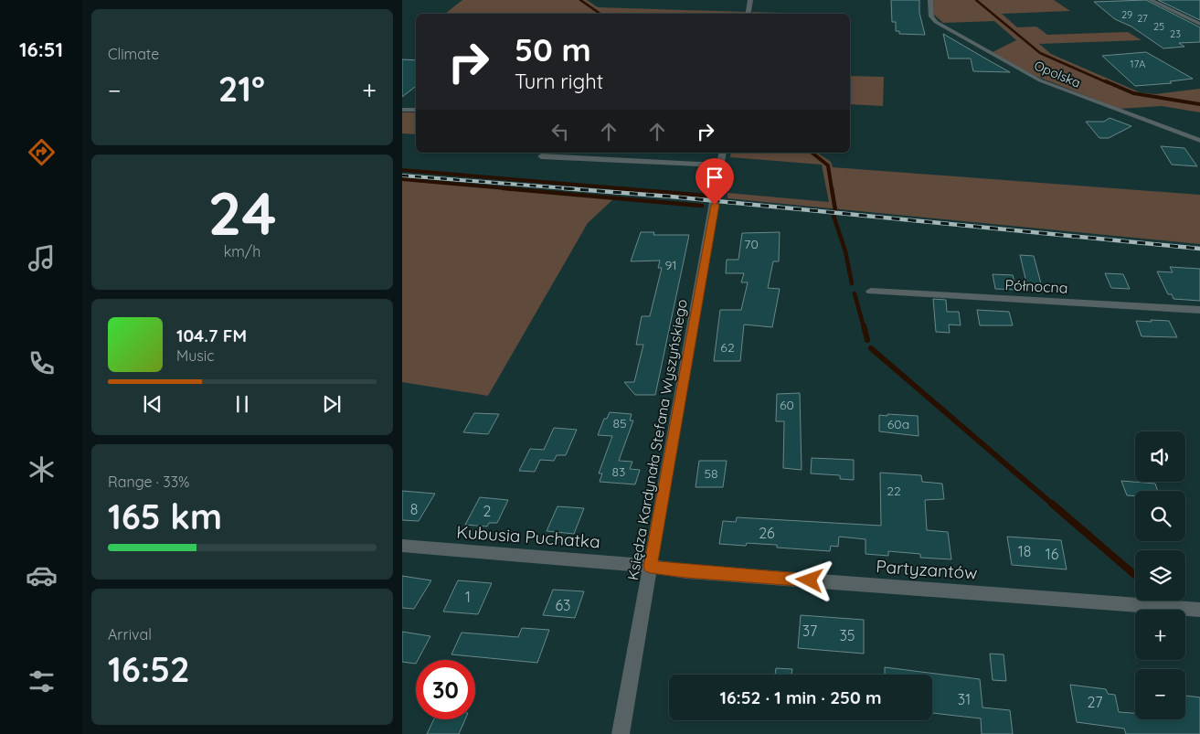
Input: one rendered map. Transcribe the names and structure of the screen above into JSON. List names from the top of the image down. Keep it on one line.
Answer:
{"streets":{"street":["Opolska","Północna","Księdza Kardynała Stefana Wyszyńskiego","Kubusia Puchatka","Partyzantów"]},"crossings":[["Księdza Kardynała Stefana Wyszyńskiego","Kubusia Puchatka"],["Księdza Kardynała Stefana Wyszyńskiego","Partyzantów"],["Kubusia Puchatka","Partyzantów"]],"house_numbers":["29","27","25","23","17A","70","91","62","60","85","60a","83","58","22","8","2","26","18","16","1","63","37","35","31","27"],"page":{"tabs":"16:51","tile":["Climate",["24","km/h"],["Range · 33%","165 km"],["Arrival","16:52"]],"turn":["50 m","Turn right"],"heat":["−","21°","+"],"song":["104.7 FM","Music"],"map_buttons":["+","−"],"limit":"30","trip":"16:52 · 1 min · 250 m"}}
